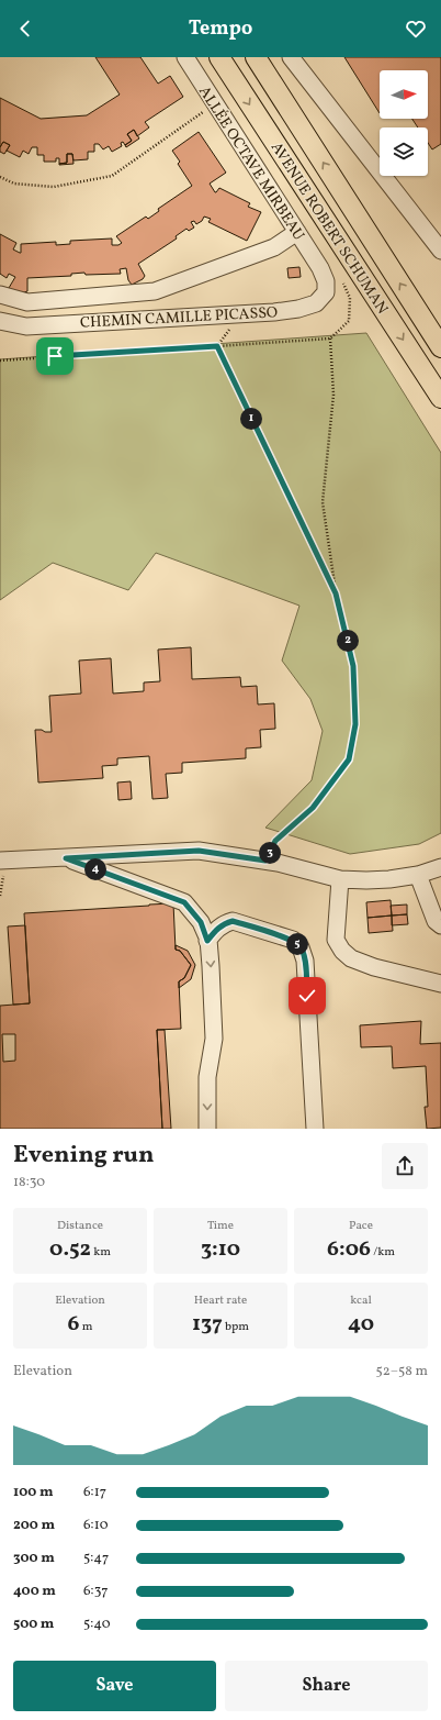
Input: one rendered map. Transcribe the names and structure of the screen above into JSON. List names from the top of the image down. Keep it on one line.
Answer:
{"streets":{"main road":["AVENUE ROBERT SCHUMAN"],"street":["ALLÉE OCTAVE MIRBEAU","CHEMIN CAMILLE PICASSO"]},"crossings":[["ALLÉE OCTAVE MIRBEAU","CHEMIN CAMILLE PICASSO"]],"north":"right","page":{"header":"Tempo","pins":["1","2","3","4","5"],"heading":["Evening run","18:30"],"stats":[["Distance","0.52 km"],["Time","3:10"],["Pace","6:06 /km"],["Elevation","6 m"],["Heart rate","137 bpm"],["kcal","40"]],"chart":["Elevation","52–58 m"],"list":[{"name":"100 m","note":"6:17"},{"name":"200 m","note":"6:10"},{"name":"300 m","note":"5:47"},{"name":"400 m","note":"6:37"},{"name":"500 m","note":"5:40"}],"buttons":["Save","Share"]}}
